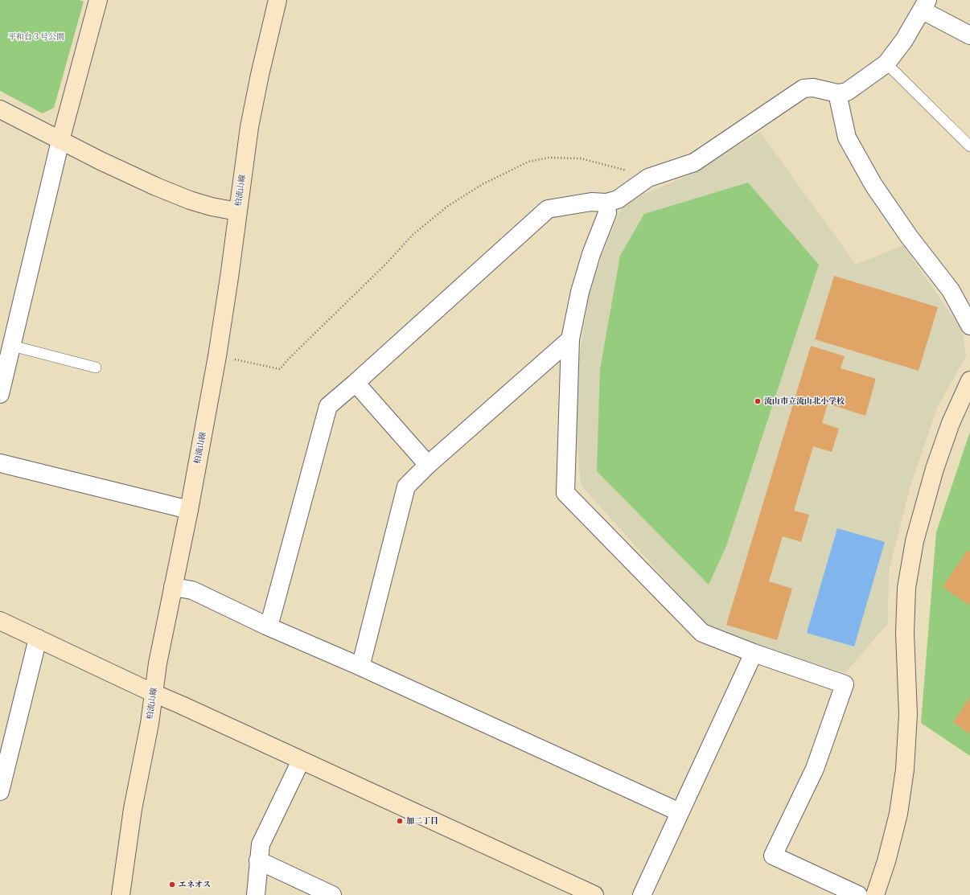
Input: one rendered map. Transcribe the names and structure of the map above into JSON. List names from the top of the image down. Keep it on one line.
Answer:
{"streets":{"street":["柏流山線"]},"parks":["平和台３号公園"],"places":["流山市立流山北小学校","加二丁目","エネオス"]}
